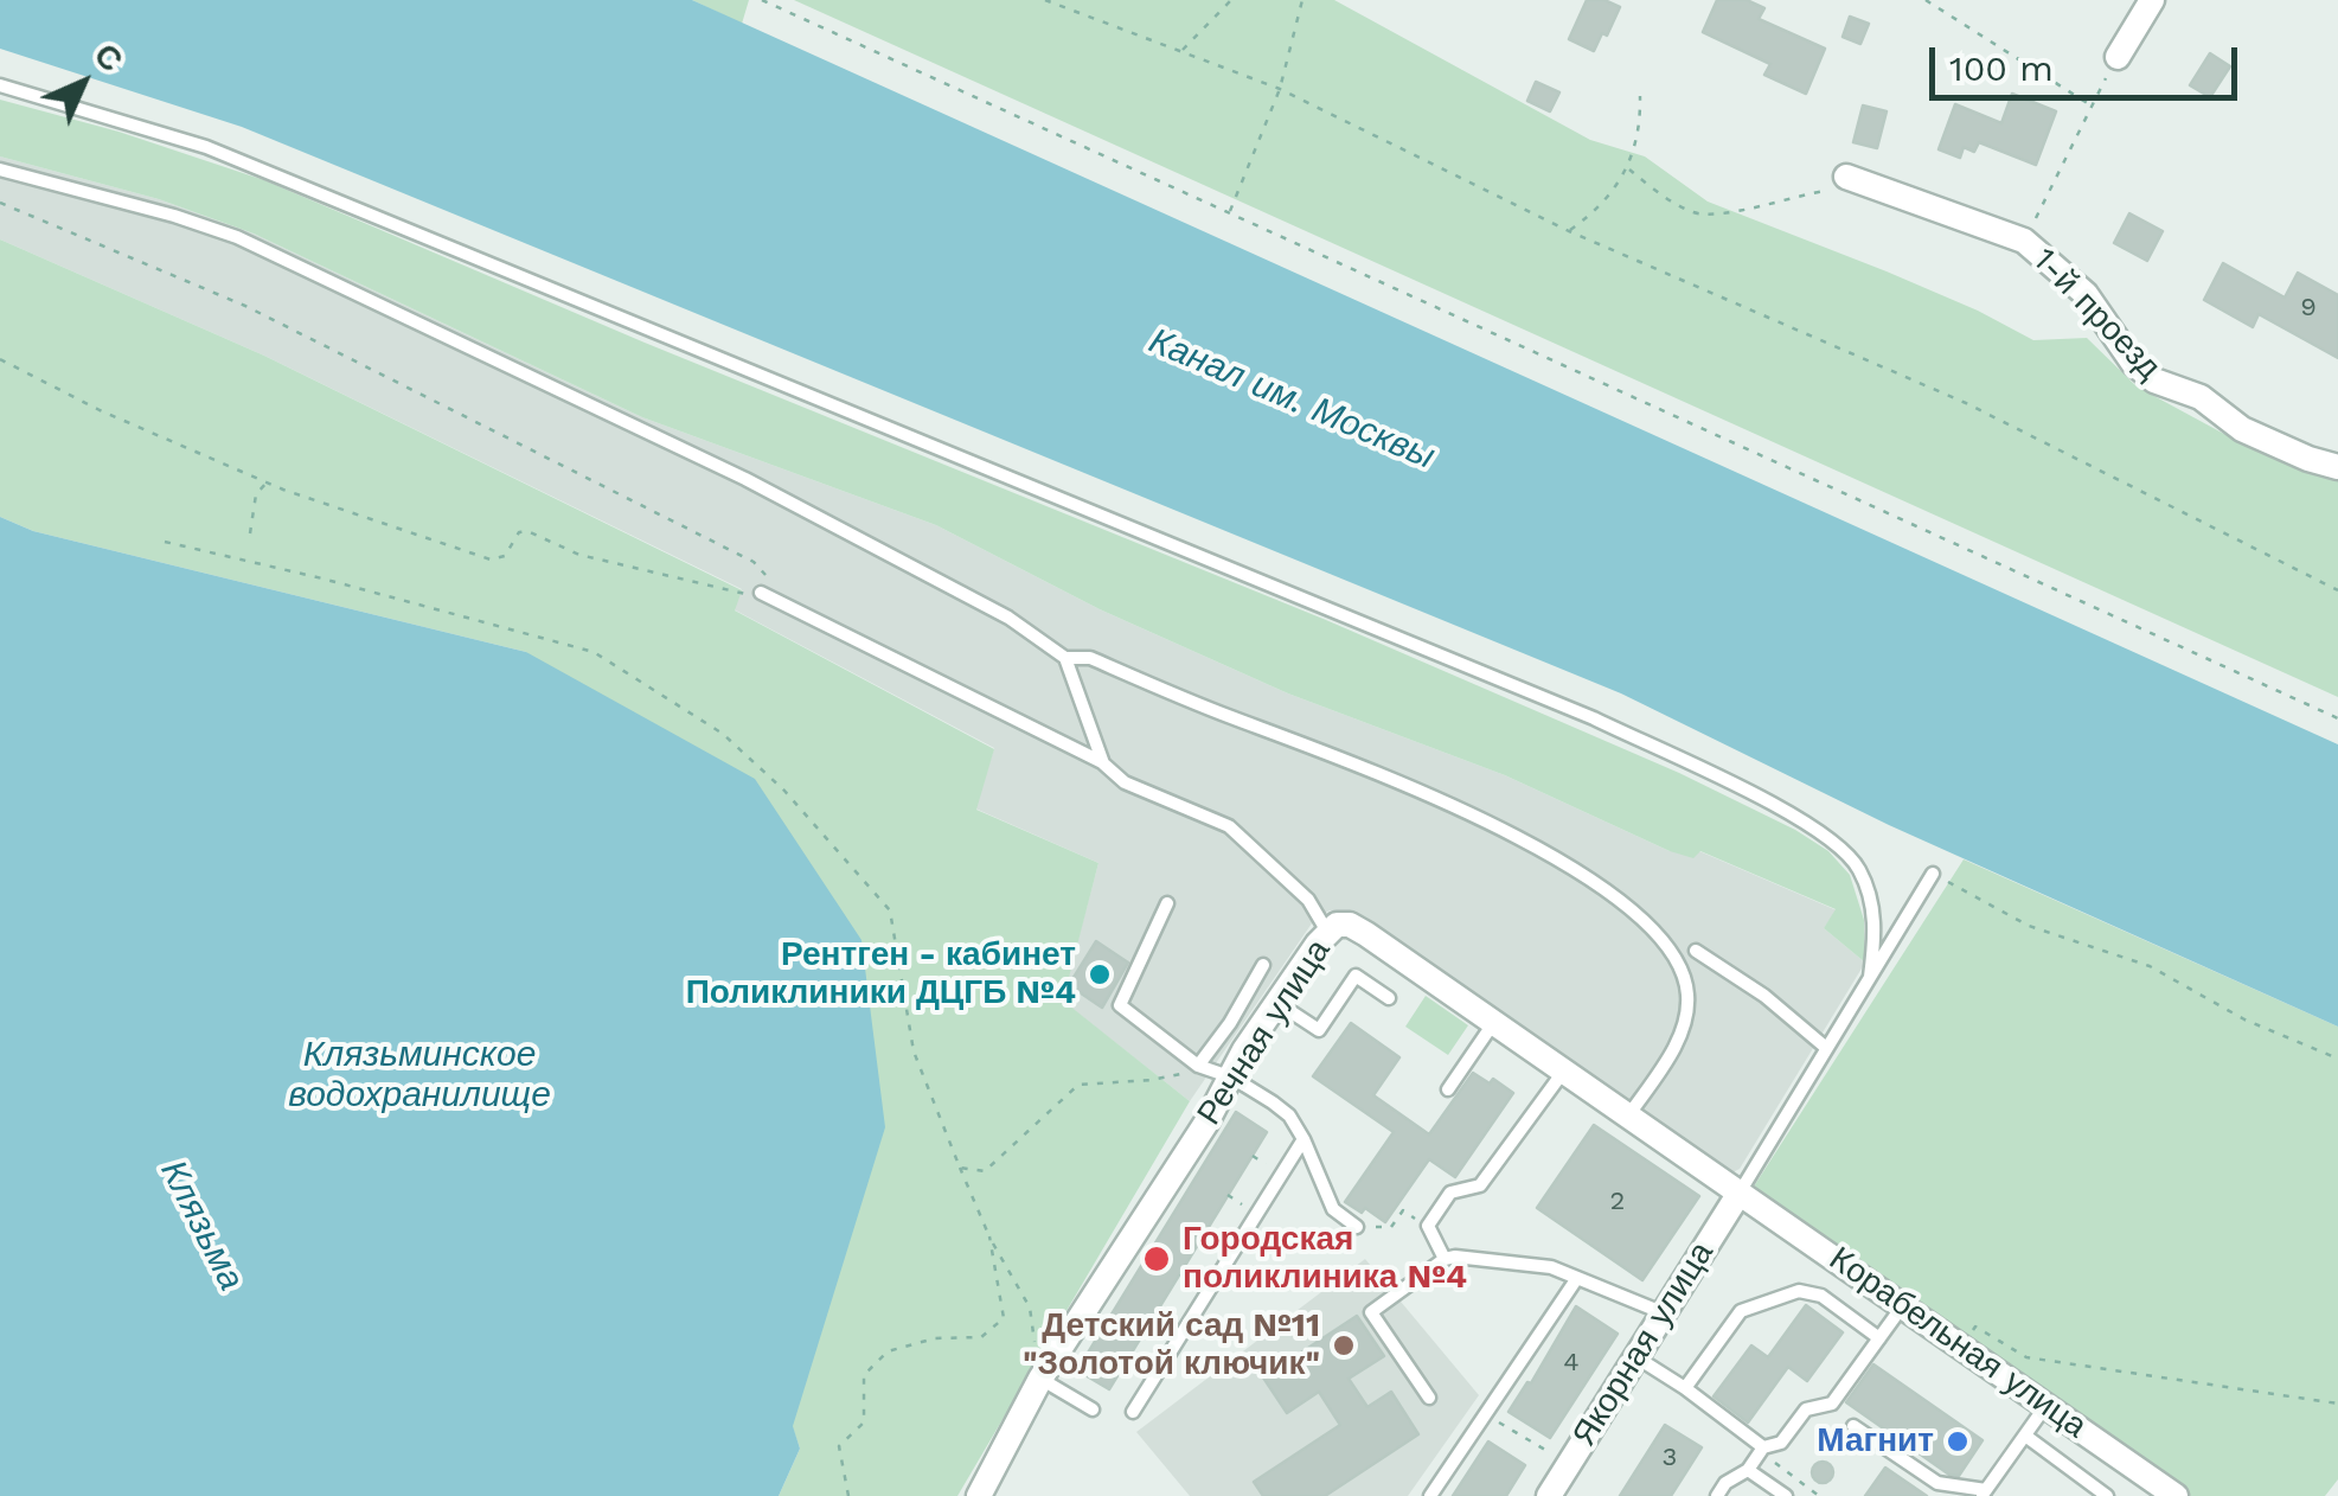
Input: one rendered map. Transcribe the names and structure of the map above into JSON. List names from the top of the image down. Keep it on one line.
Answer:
{"streets":{"street":["1-й проезд","Речная улица","Корабельная улица","Якорная улица"]},"crossings":[["Речная улица","Корабельная улица"],["Речная улица","Якорная улица"],["Корабельная улица","Якорная улица"]],"water":["Канал им. Москвы","Клязьминское водохранилище","Клязьма"],"places":["Рентген - кабинет Поликлиники ДЦГБ №4","Городская поликлиника №4","Детский сад №11 \"Золотой ключик\"","Магнит"],"house_numbers":["9","2","4","3"],"scale_bar":"100 m","north":"top right"}
